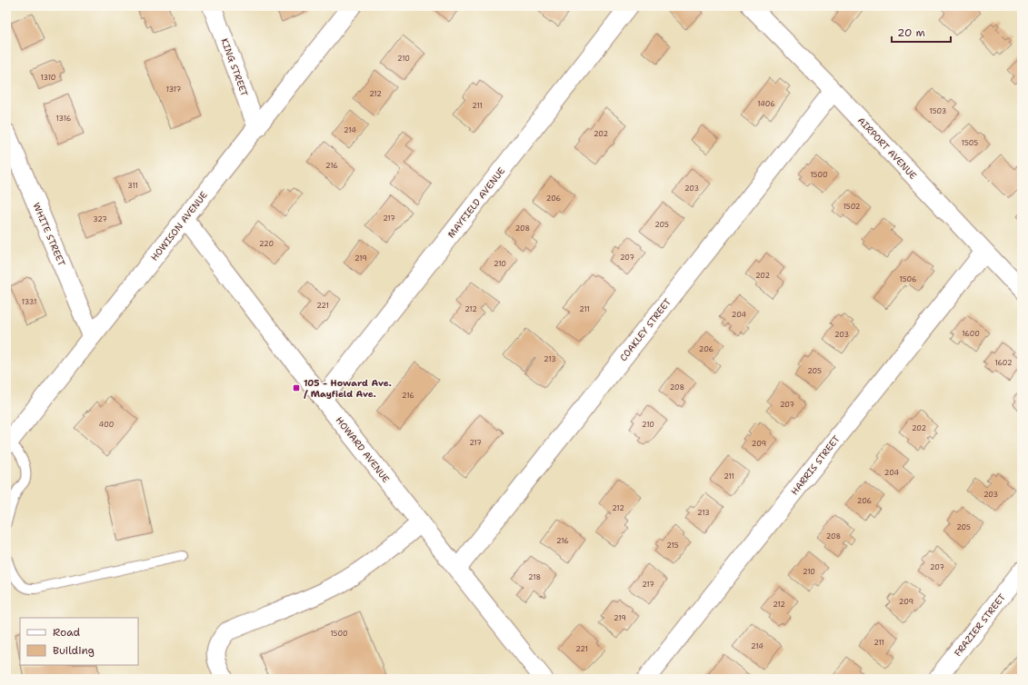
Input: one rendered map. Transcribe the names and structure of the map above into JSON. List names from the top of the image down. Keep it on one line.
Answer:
{"streets":{"street":["KING STREET","AIRPORT AVENUE","MAYFIELD AVENUE","HOWISON AVENUE","WHITE STREET","COAKLEY STREET","HOWARD AVENUE","HARRIS STREET","FRAZIER STREET"]},"crossings":[["KING STREET","HOWISON AVENUE"],["AIRPORT AVENUE","COAKLEY STREET"],["AIRPORT AVENUE","HARRIS STREET"],["MAYFIELD AVENUE","HOWARD AVENUE"],["HOWISON AVENUE","WHITE STREET"],["HOWISON AVENUE","HOWARD AVENUE"],["COAKLEY STREET","HOWARD AVENUE"]],"places":{"transit":["105 - Howard Ave. / Mayfield Ave."]},"house_numbers":["210","1310","1317","212","1406","211","1503","1316","214","202","1505","216","1500","311","203","206","1502","217","327","205","208","220","207","219","210","202","1506","1331","221","212","211","204","1600","203","206","213","1602","205","208","216","207","400","210","202","217","209","204","211","203","206","212","213","205","208","216","215","207","210","218","217","209","212","219","1500","211","214","221"],"legend":["Road","Building"],"scale_bar":"20 m"}
